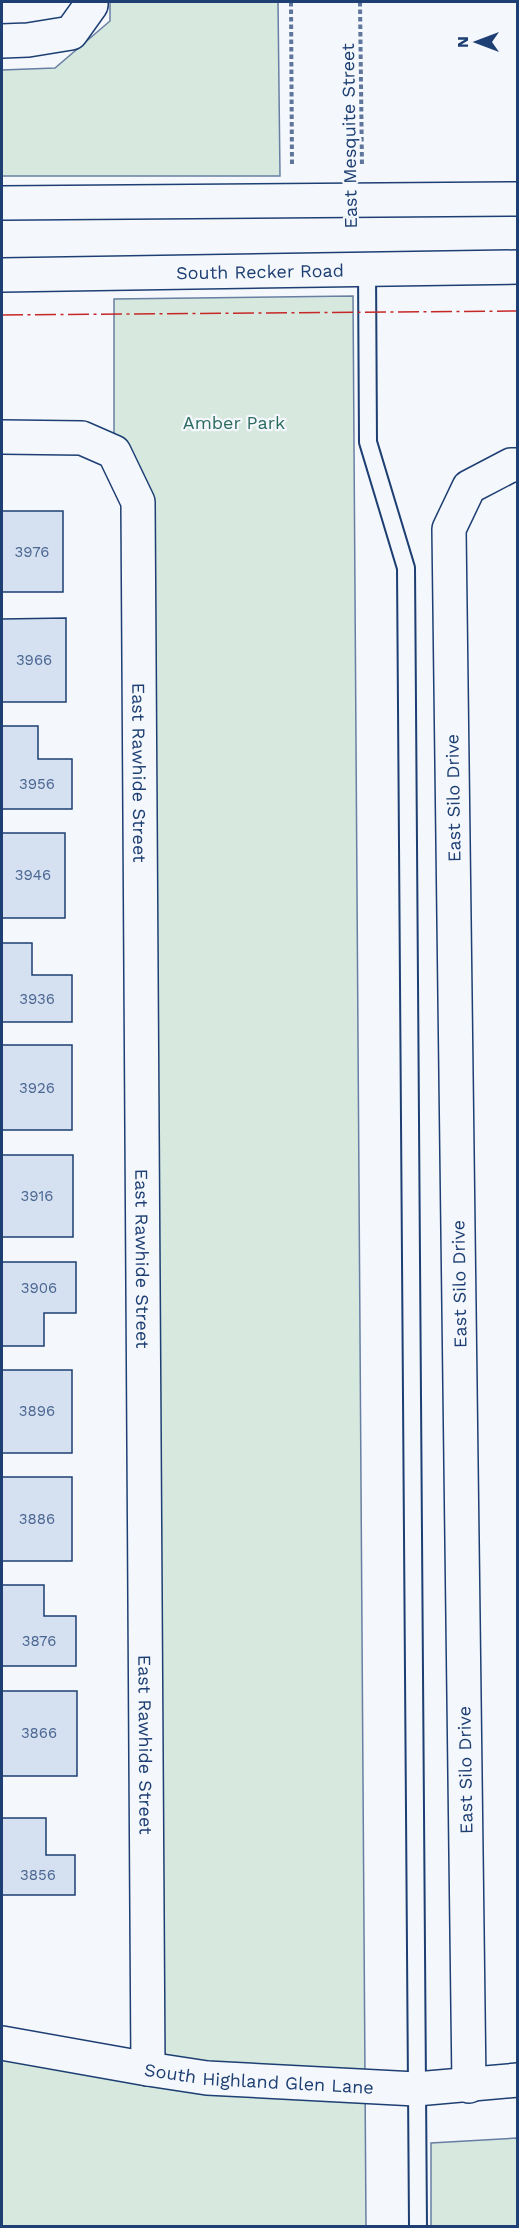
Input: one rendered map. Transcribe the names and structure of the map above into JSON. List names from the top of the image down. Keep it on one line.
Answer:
{"streets":{"street":["South Recker Road","East Rawhide Street","East Silo Drive","South Highland Glen Lane"],"path":["East Mesquite Street"]},"crossings":[["East Rawhide Street","South Highland Glen Lane"],["East Silo Drive","South Highland Glen Lane"]],"parks":["Amber Park"],"house_numbers":["3976","3966","3956","3946","3936","3926","3916","3906","3896","3886","3876","3866","3856"],"north":"left"}
